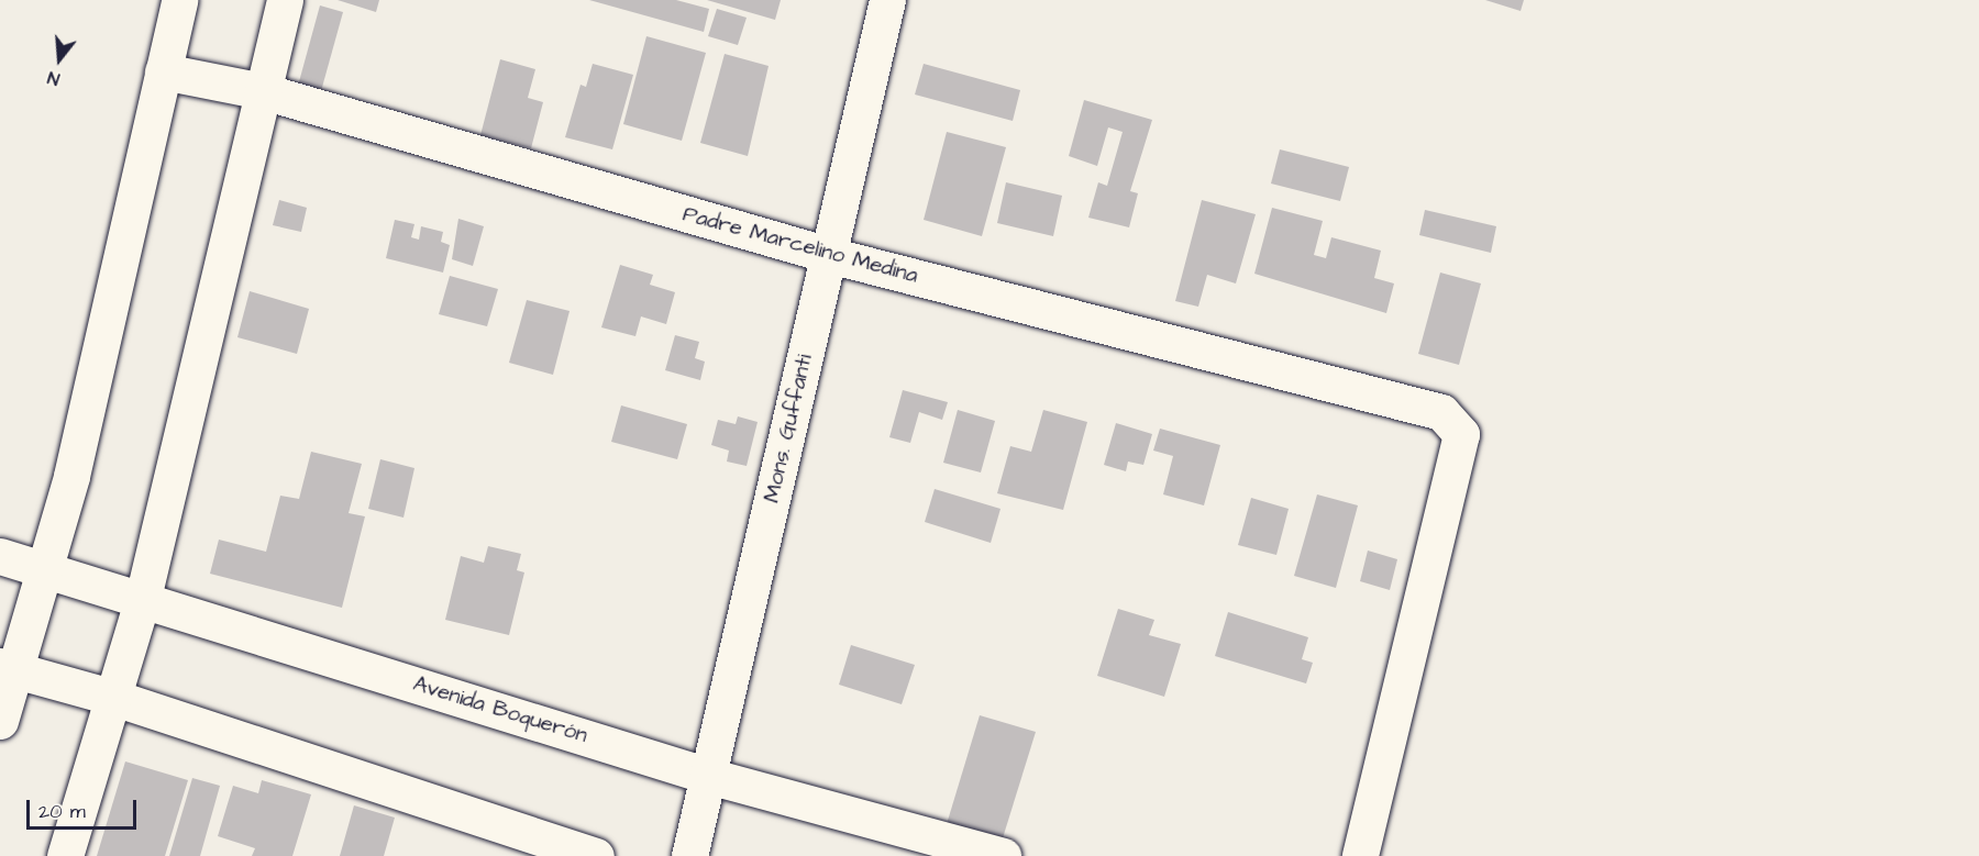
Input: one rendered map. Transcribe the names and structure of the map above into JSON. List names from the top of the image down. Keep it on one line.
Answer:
{"streets":{"street":["Padre Marcelino Medina","Mons. Guffanti","Avenida Boquerón"]},"crossings":[["Padre Marcelino Medina","Mons. Guffanti"],["Mons. Guffanti","Avenida Boquerón"]],"scale_bar":"20 m","north":"bottom"}
